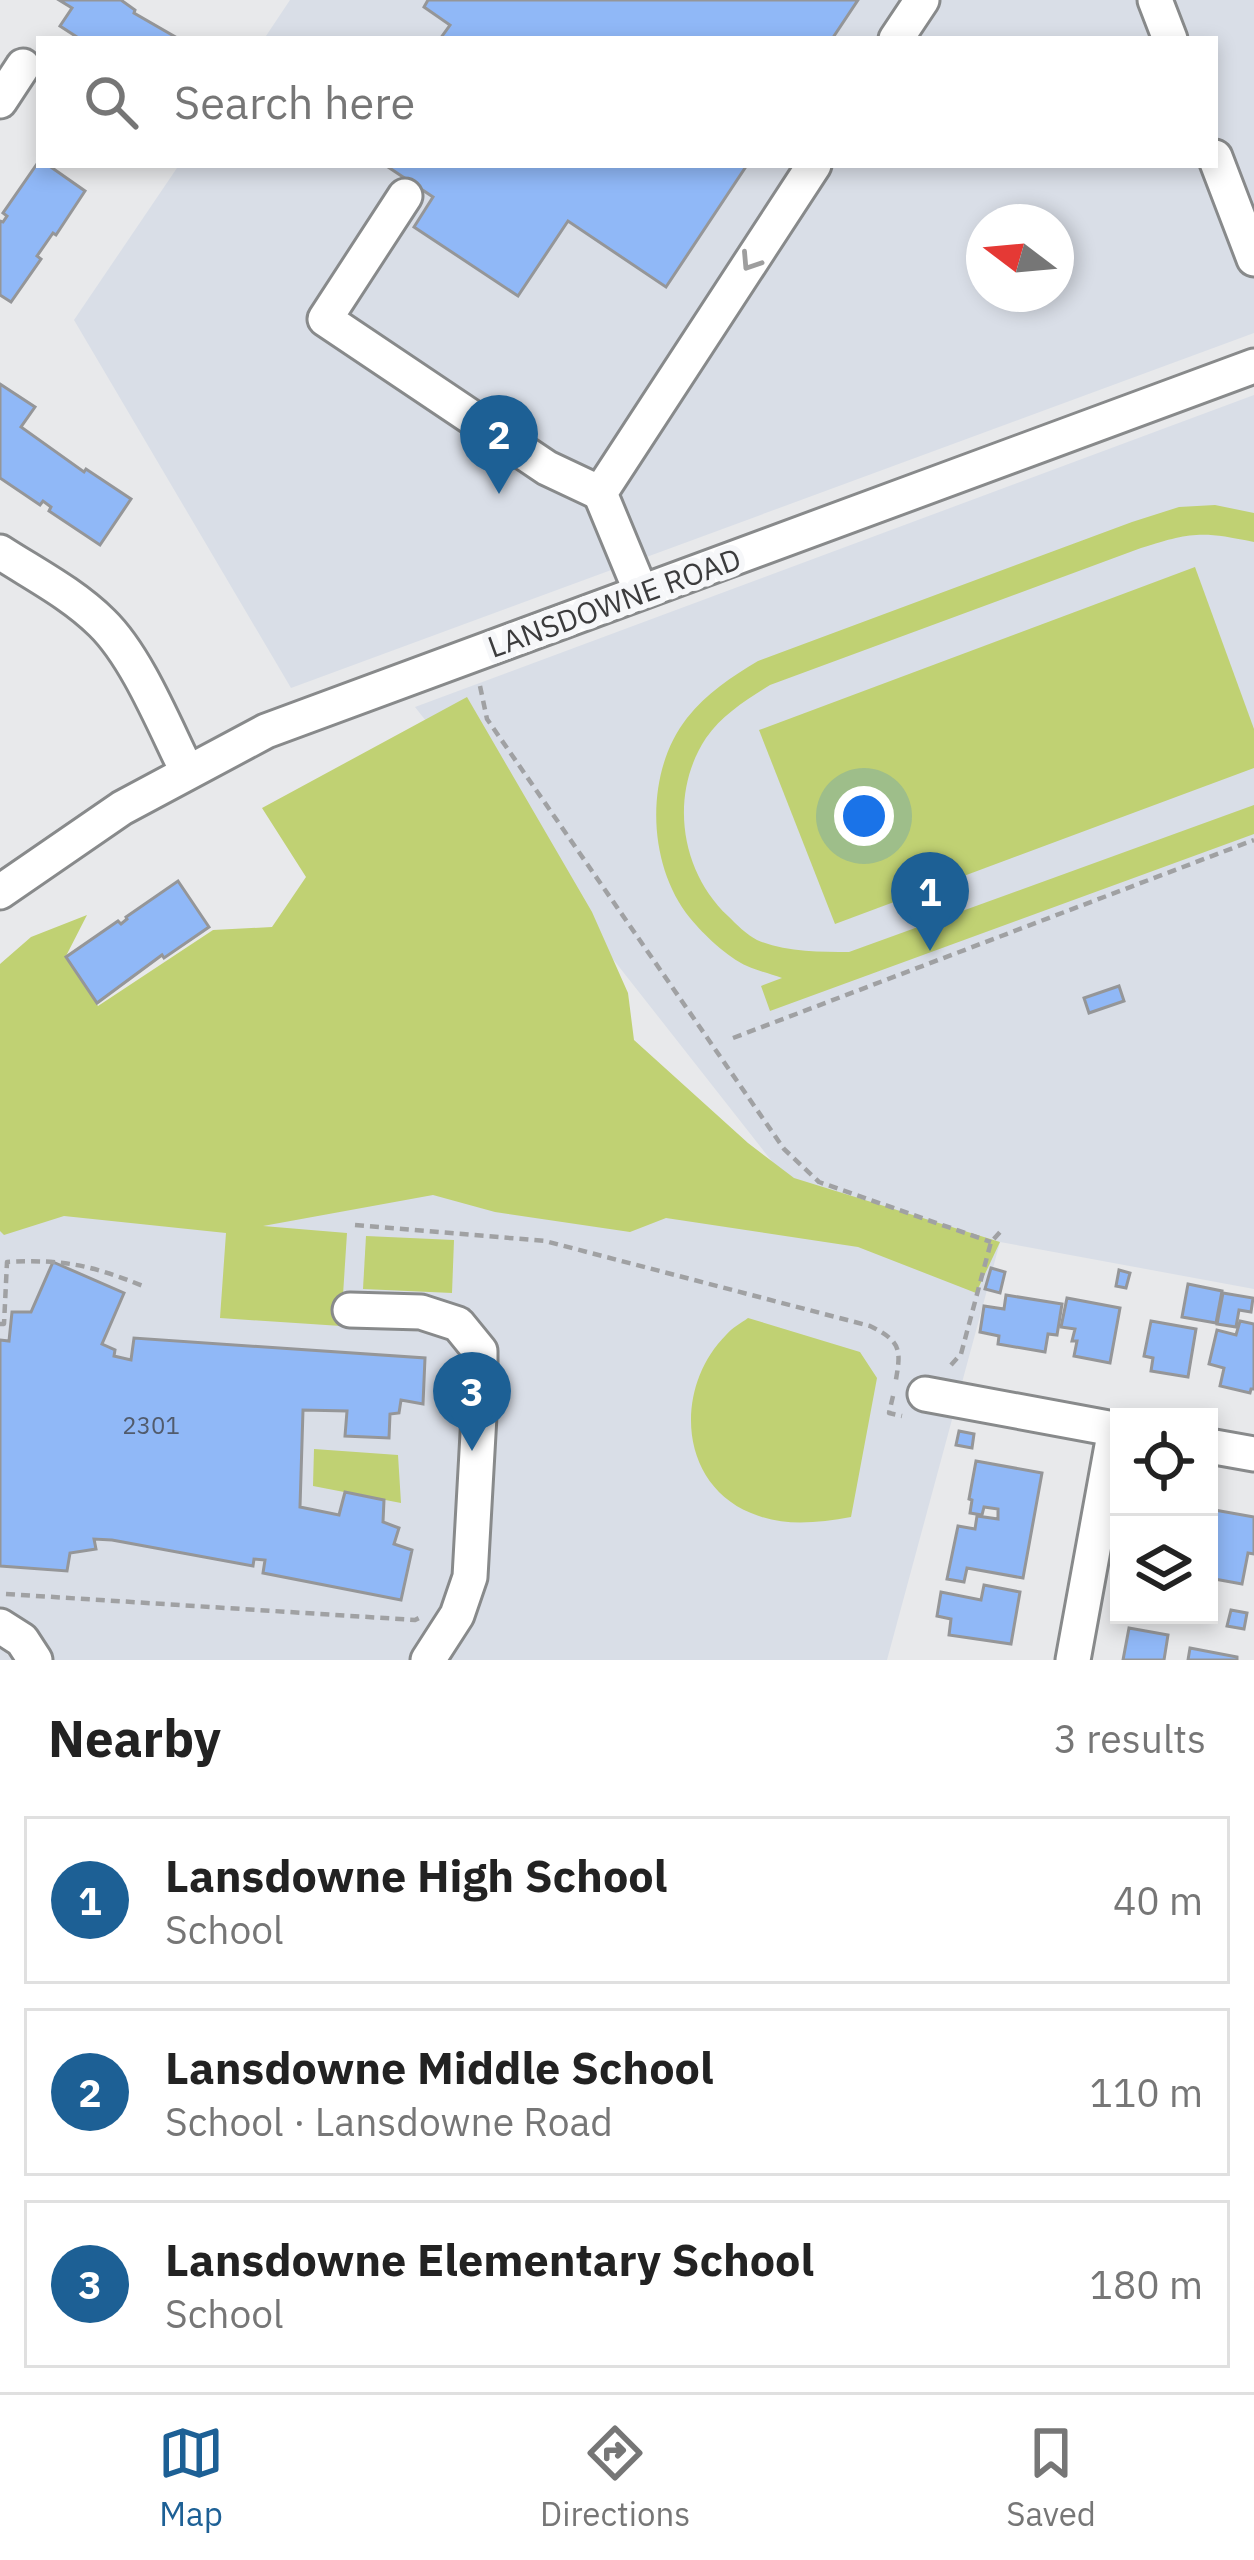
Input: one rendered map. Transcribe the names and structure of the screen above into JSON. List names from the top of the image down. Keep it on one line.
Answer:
{"streets":{"street":["LANSDOWNE ROAD"]},"house_numbers":["2301"],"north":"left","page":{"search":"Search here","pins":["2","1","3"],"heading":["Nearby","3 results"],"list":[{"mark":"1","name":"Lansdowne High School","note":"School","value":"40 m"},{"mark":"2","name":"Lansdowne Middle School","note":"School · Lansdowne Road","value":"110 m"},{"mark":"3","name":"Lansdowne Elementary School","note":"School","value":"180 m"}],"nav":["Map","Directions","Saved"]}}
